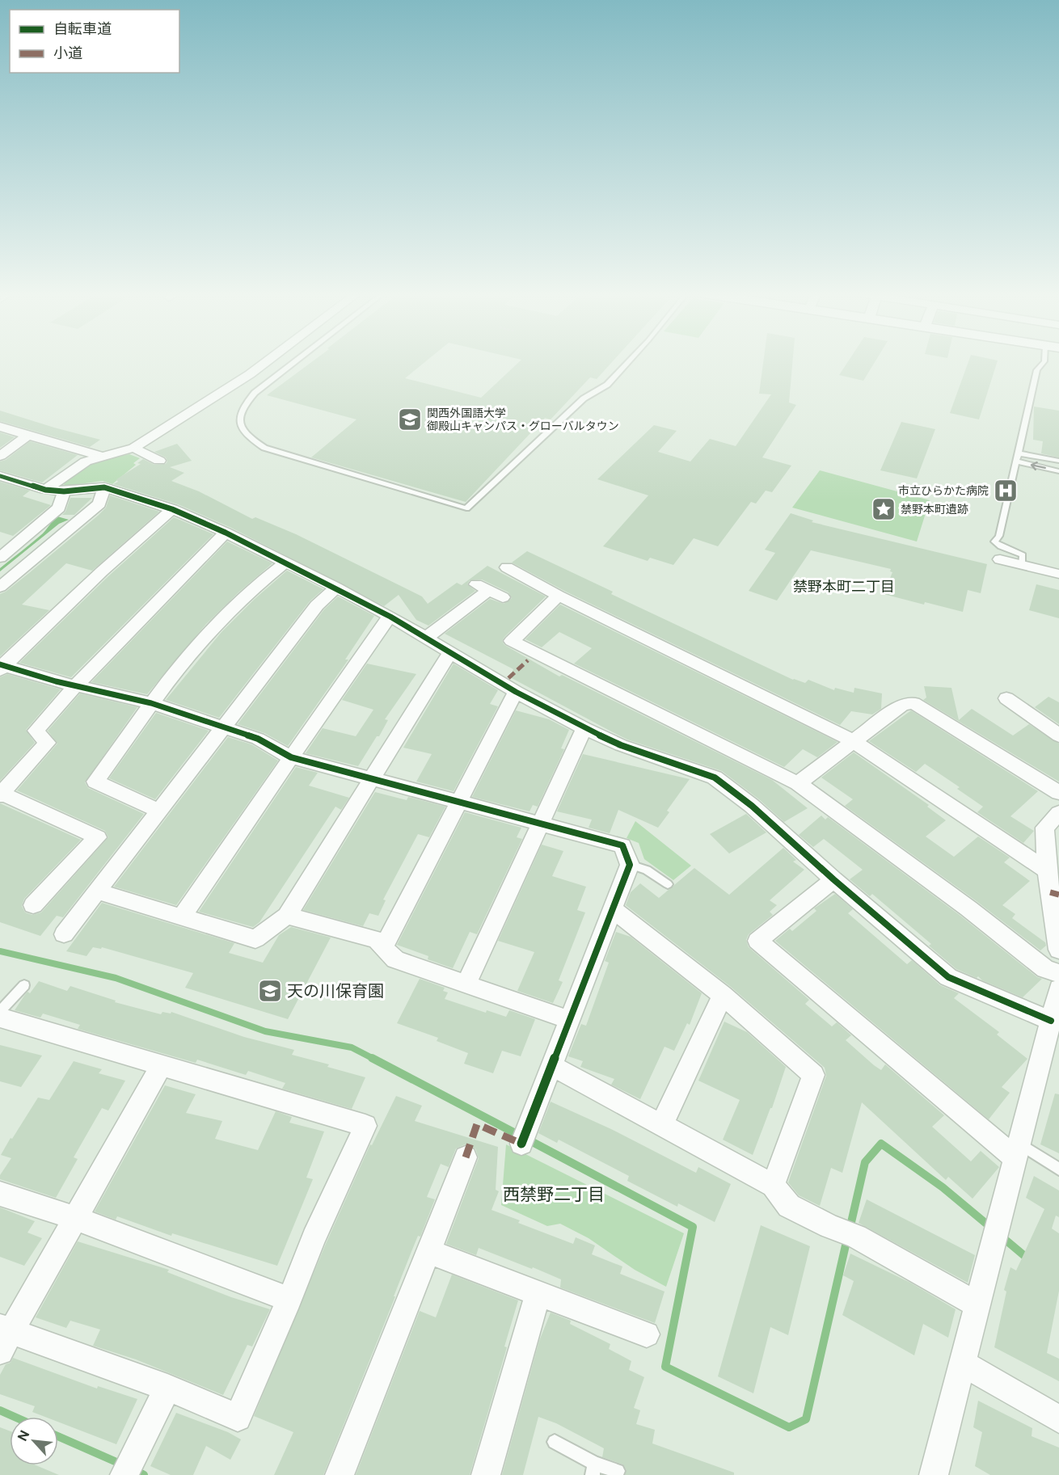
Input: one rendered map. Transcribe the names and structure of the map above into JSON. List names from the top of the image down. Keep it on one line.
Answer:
{"districts":["禁野本町二丁目","西禁野二丁目"],"places":{"school or university":["関西外国語大学 御殿山キャンパス・グローバルタウン","天の川保育園"],"hospital":["市立ひらかた病院"],"place":["禁野本町遺跡"]},"legend":["自転車道","小道"],"north":"top left"}
